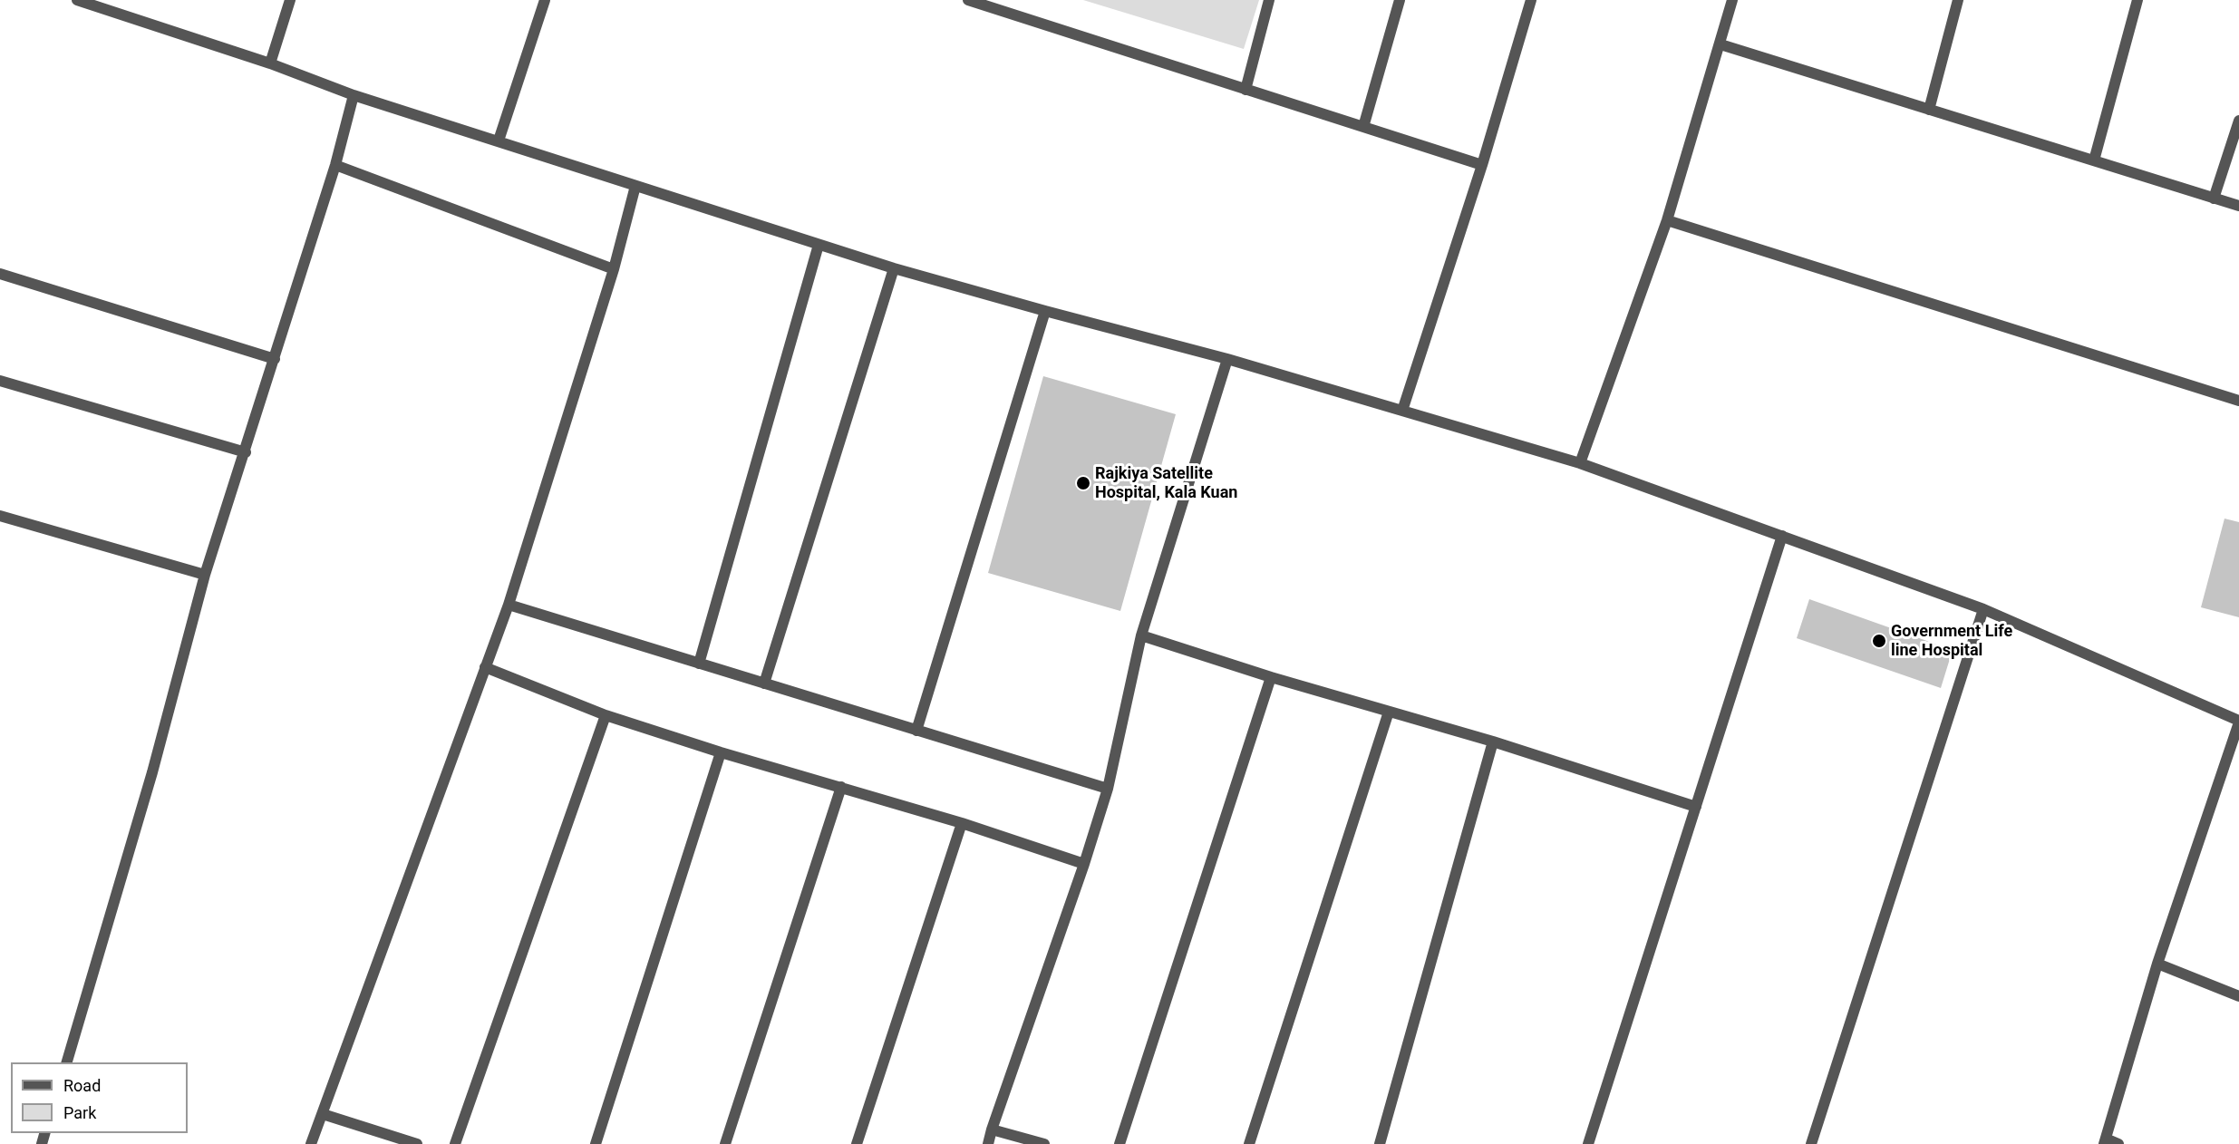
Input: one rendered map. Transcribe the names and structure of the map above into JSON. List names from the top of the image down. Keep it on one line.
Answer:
{"places":["Rajkiya Satellite Hospital, Kala Kuan","Government Life line Hospital"],"legend":["Road","Park"]}
